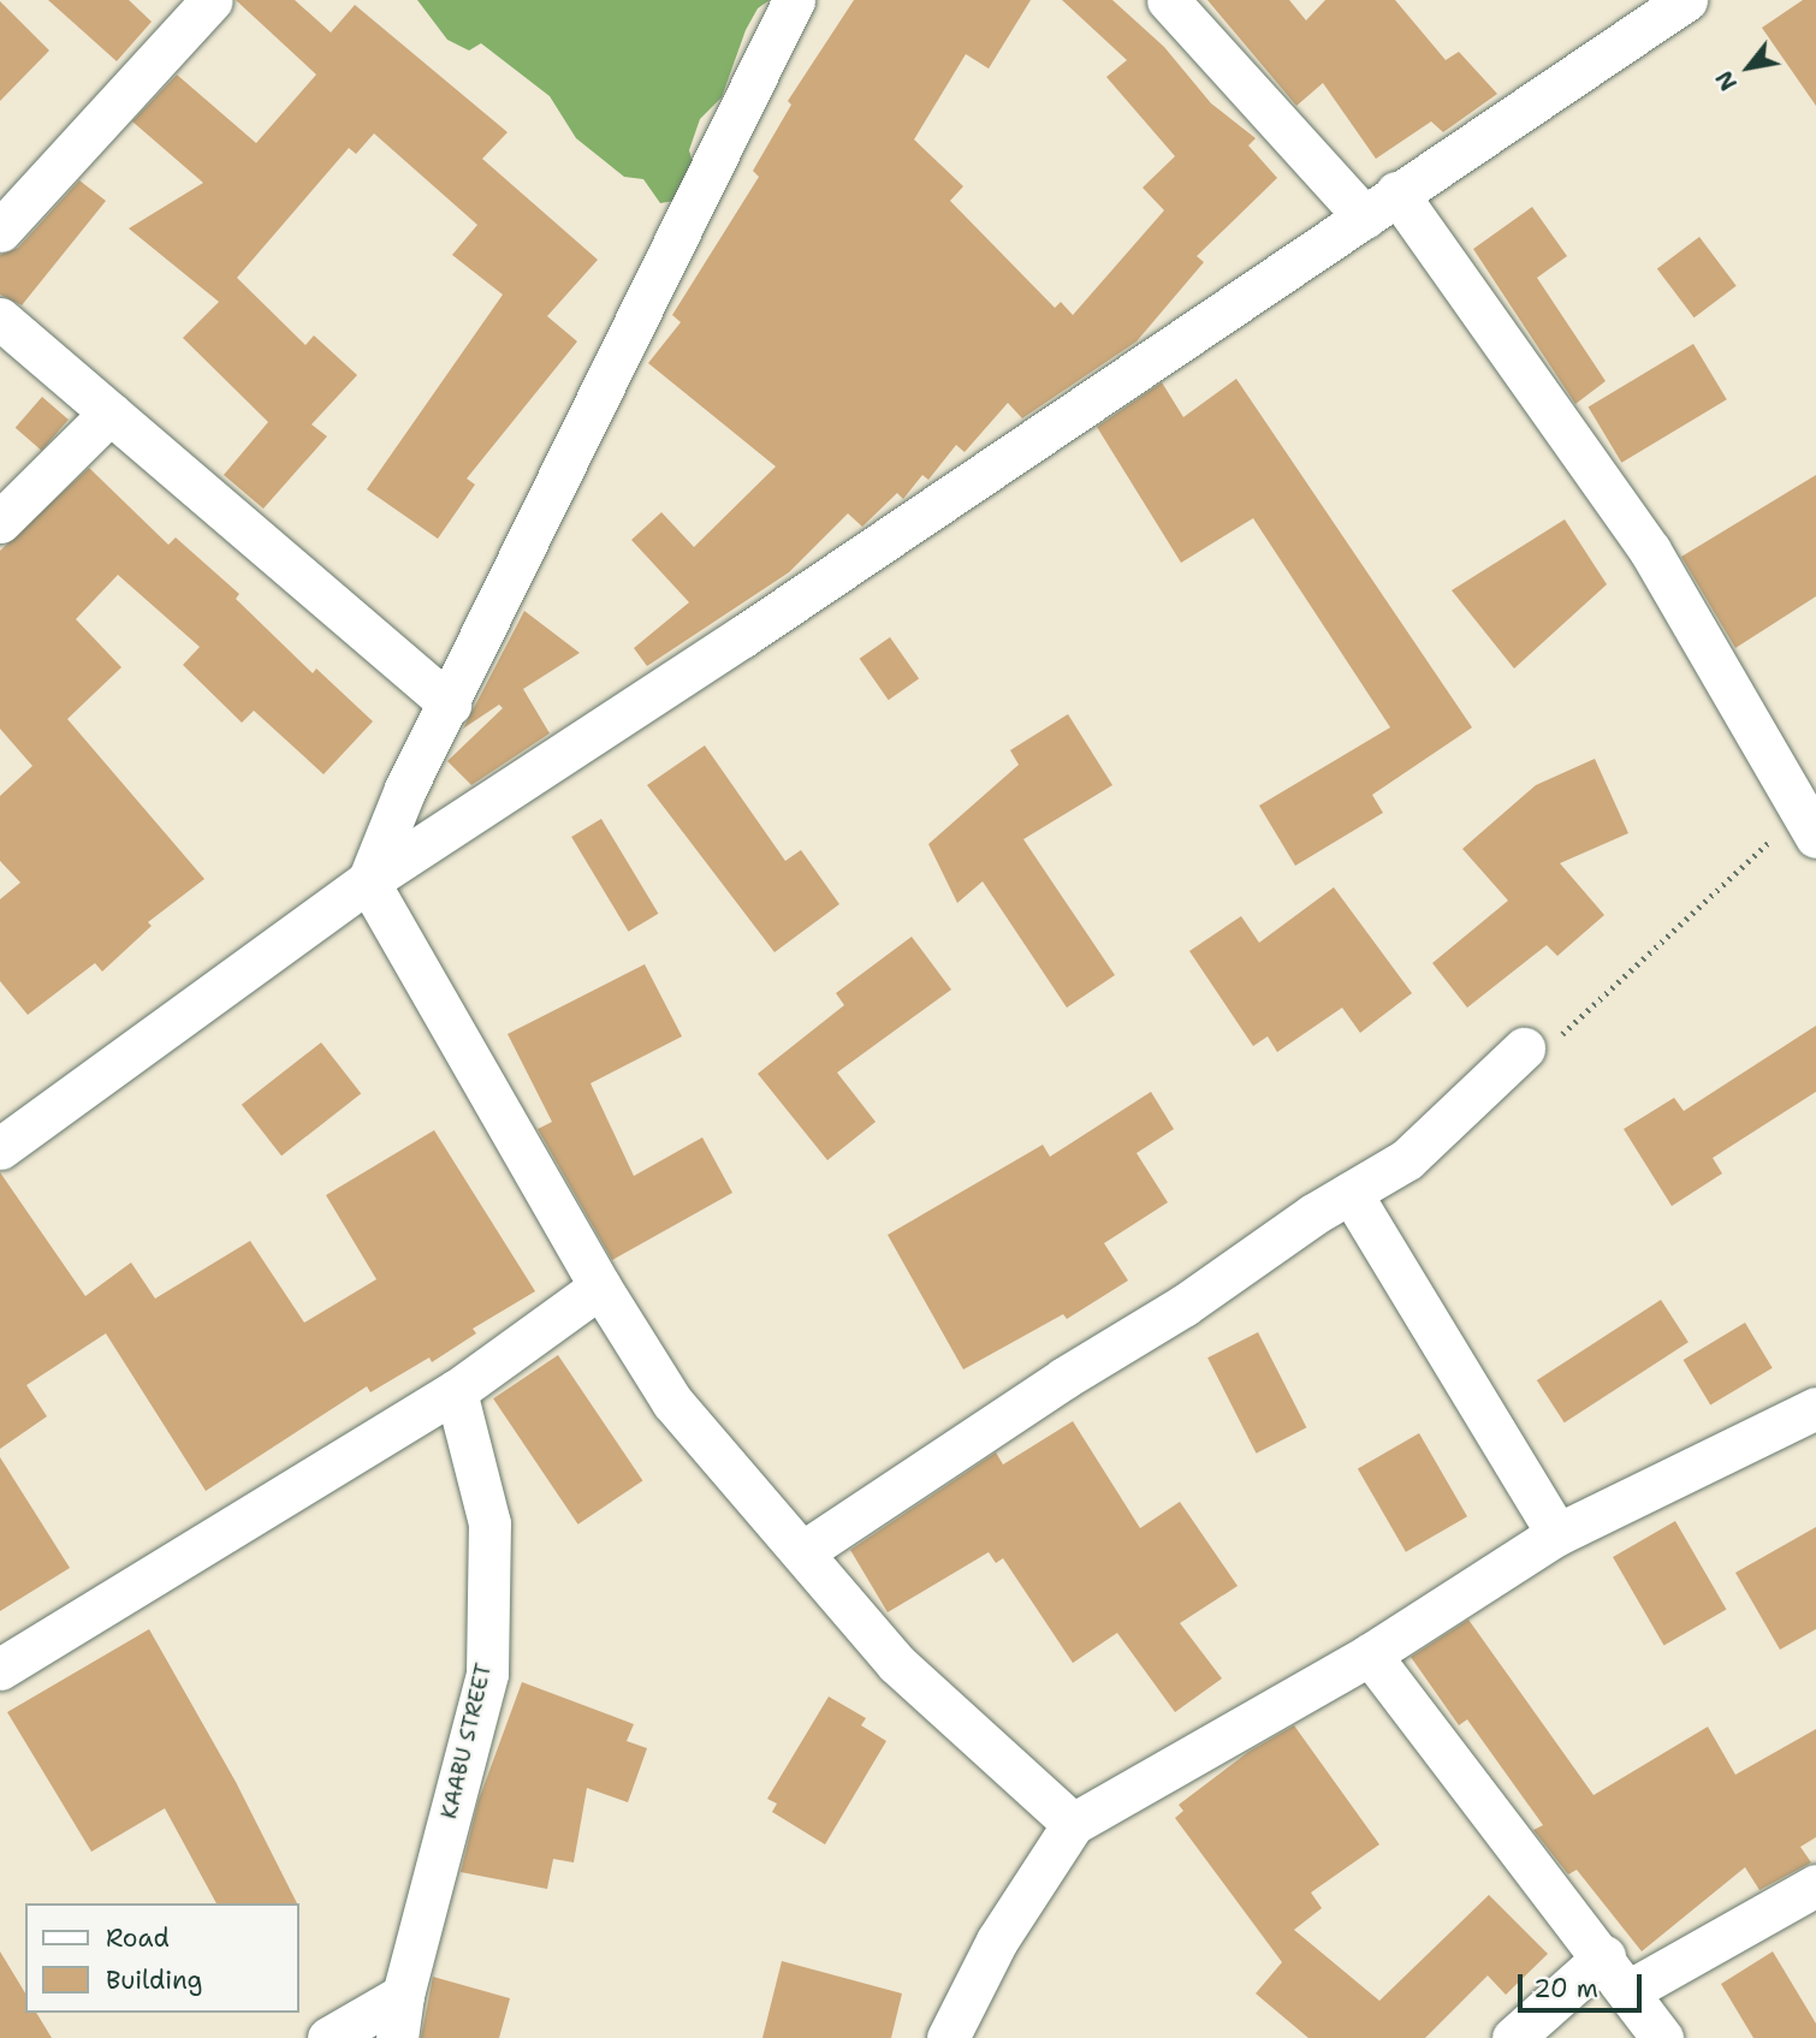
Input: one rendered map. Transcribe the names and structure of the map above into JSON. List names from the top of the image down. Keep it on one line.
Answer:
{"streets":{"street":["KAABU STREET"]},"legend":["Road","Building"],"scale_bar":"20 m","north":"bottom left"}
